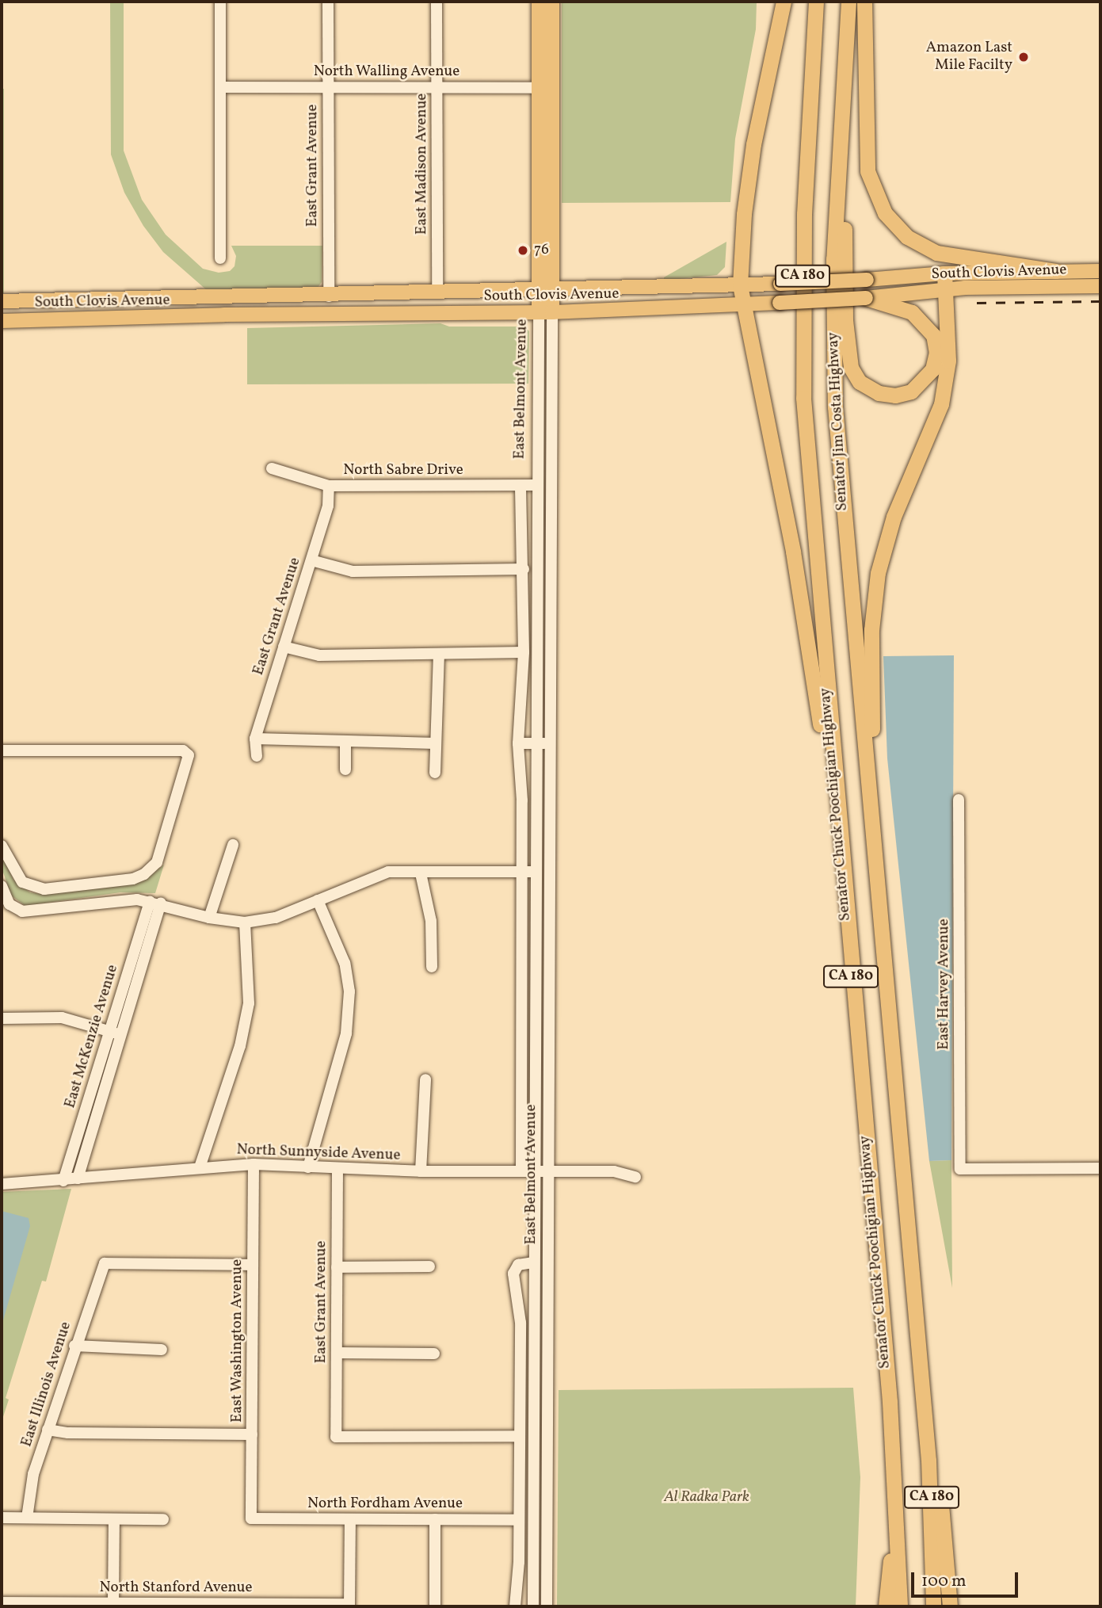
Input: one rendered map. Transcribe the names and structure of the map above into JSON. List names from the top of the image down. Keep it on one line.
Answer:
{"streets":{"highway":["CA 180","Senator Jim Costa Highway","Senator Chuck Poochigian Highway"],"main road":["South Clovis Avenue","East Belmont Avenue"],"street":["North Walling Avenue","East Madison Avenue","East Grant Avenue","North Sabre Drive","East Harvey Avenue","East McKenzie Avenue","North Sunnyside Avenue","East Washington Avenue","East Illinois Avenue","North Fordham Avenue","North Stanford Avenue"]},"crossings":[["North Walling Avenue","East Madison Avenue"],["North Walling Avenue","East Grant Avenue"],["North Walling Avenue","East Belmont Avenue"],["East Madison Avenue","South Clovis Avenue"],["East Grant Avenue","South Clovis Avenue"],["East Grant Avenue","East Belmont Avenue"],["East Grant Avenue","North Sabre Drive"],["East Grant Avenue","North Sunnyside Avenue"],["South Clovis Avenue","East Belmont Avenue"],["CA 180","Senator Jim Costa Highway"],["East Belmont Avenue","North Sabre Drive"],["East Belmont Avenue","North Sunnyside Avenue"],["East Belmont Avenue","North Fordham Avenue"],["East McKenzie Avenue","North Sunnyside Avenue"],["North Sunnyside Avenue","East Washington Avenue"],["East Washington Avenue","East Illinois Avenue"],["East Washington Avenue","North Fordham Avenue"]],"parks":["Al Radka Park"],"places":["Amazon Last Mile Facilty","76"],"scale_bar":"100 m"}
